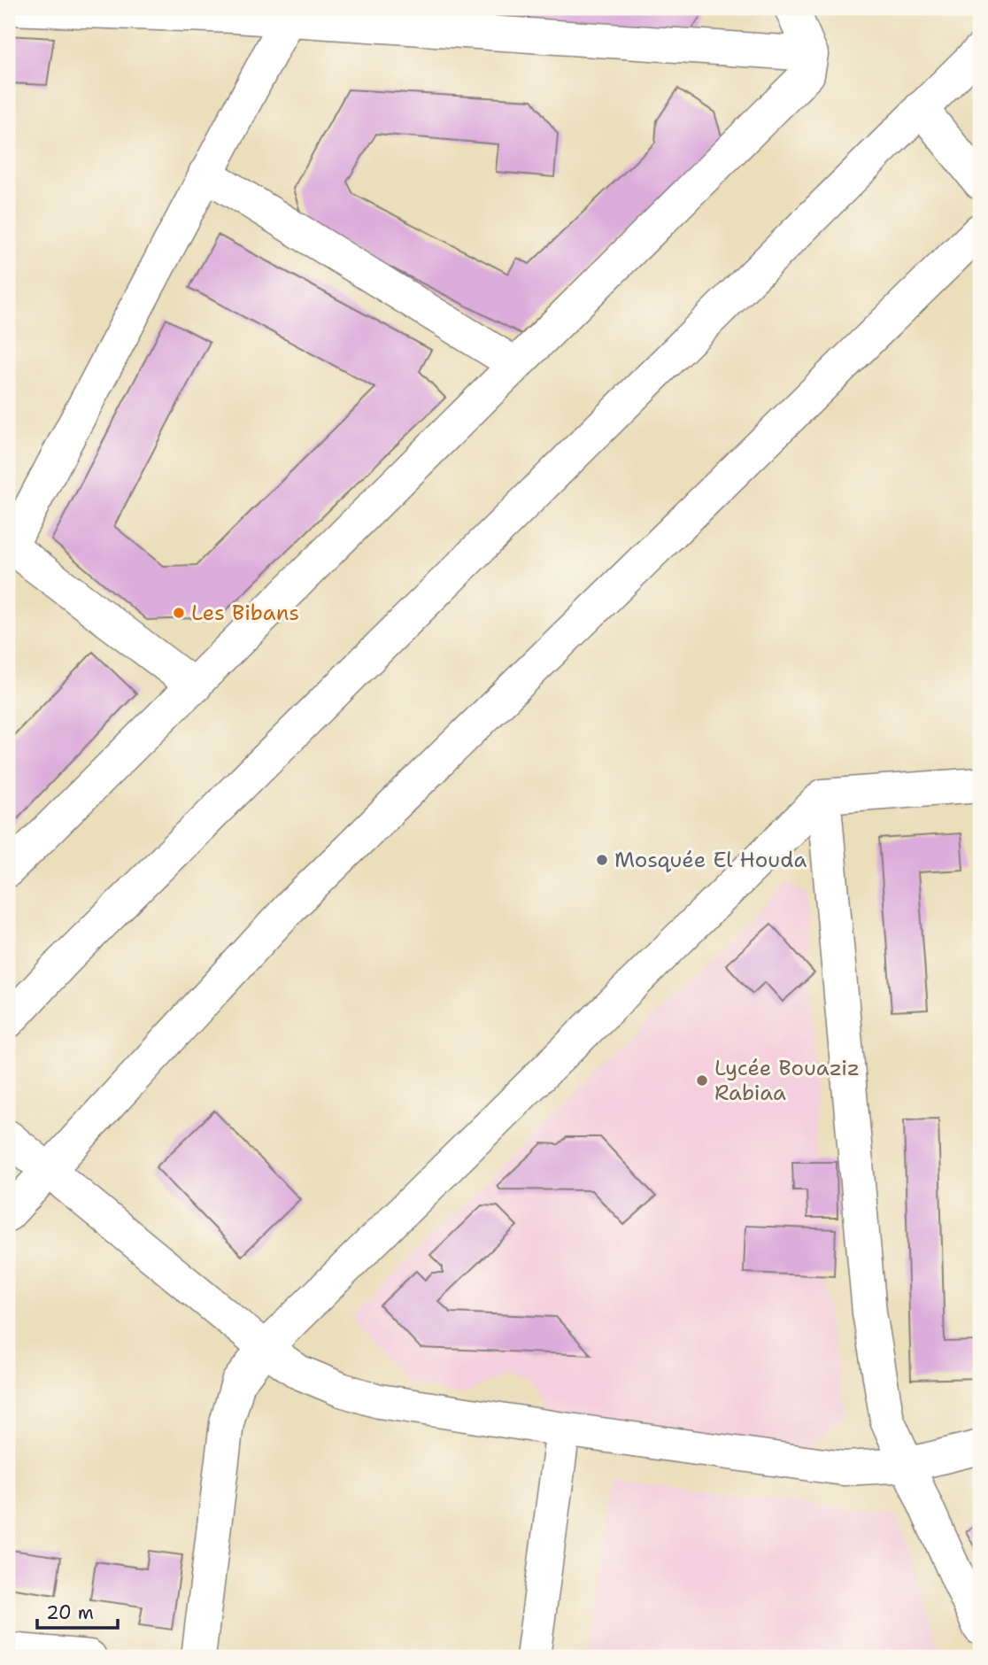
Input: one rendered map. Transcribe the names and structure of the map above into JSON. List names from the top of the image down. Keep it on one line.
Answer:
{"places":["Les Bibans","Mosquée El Houda","Lycée Bouaziz Rabiaa"],"scale_bar":"20 m"}
